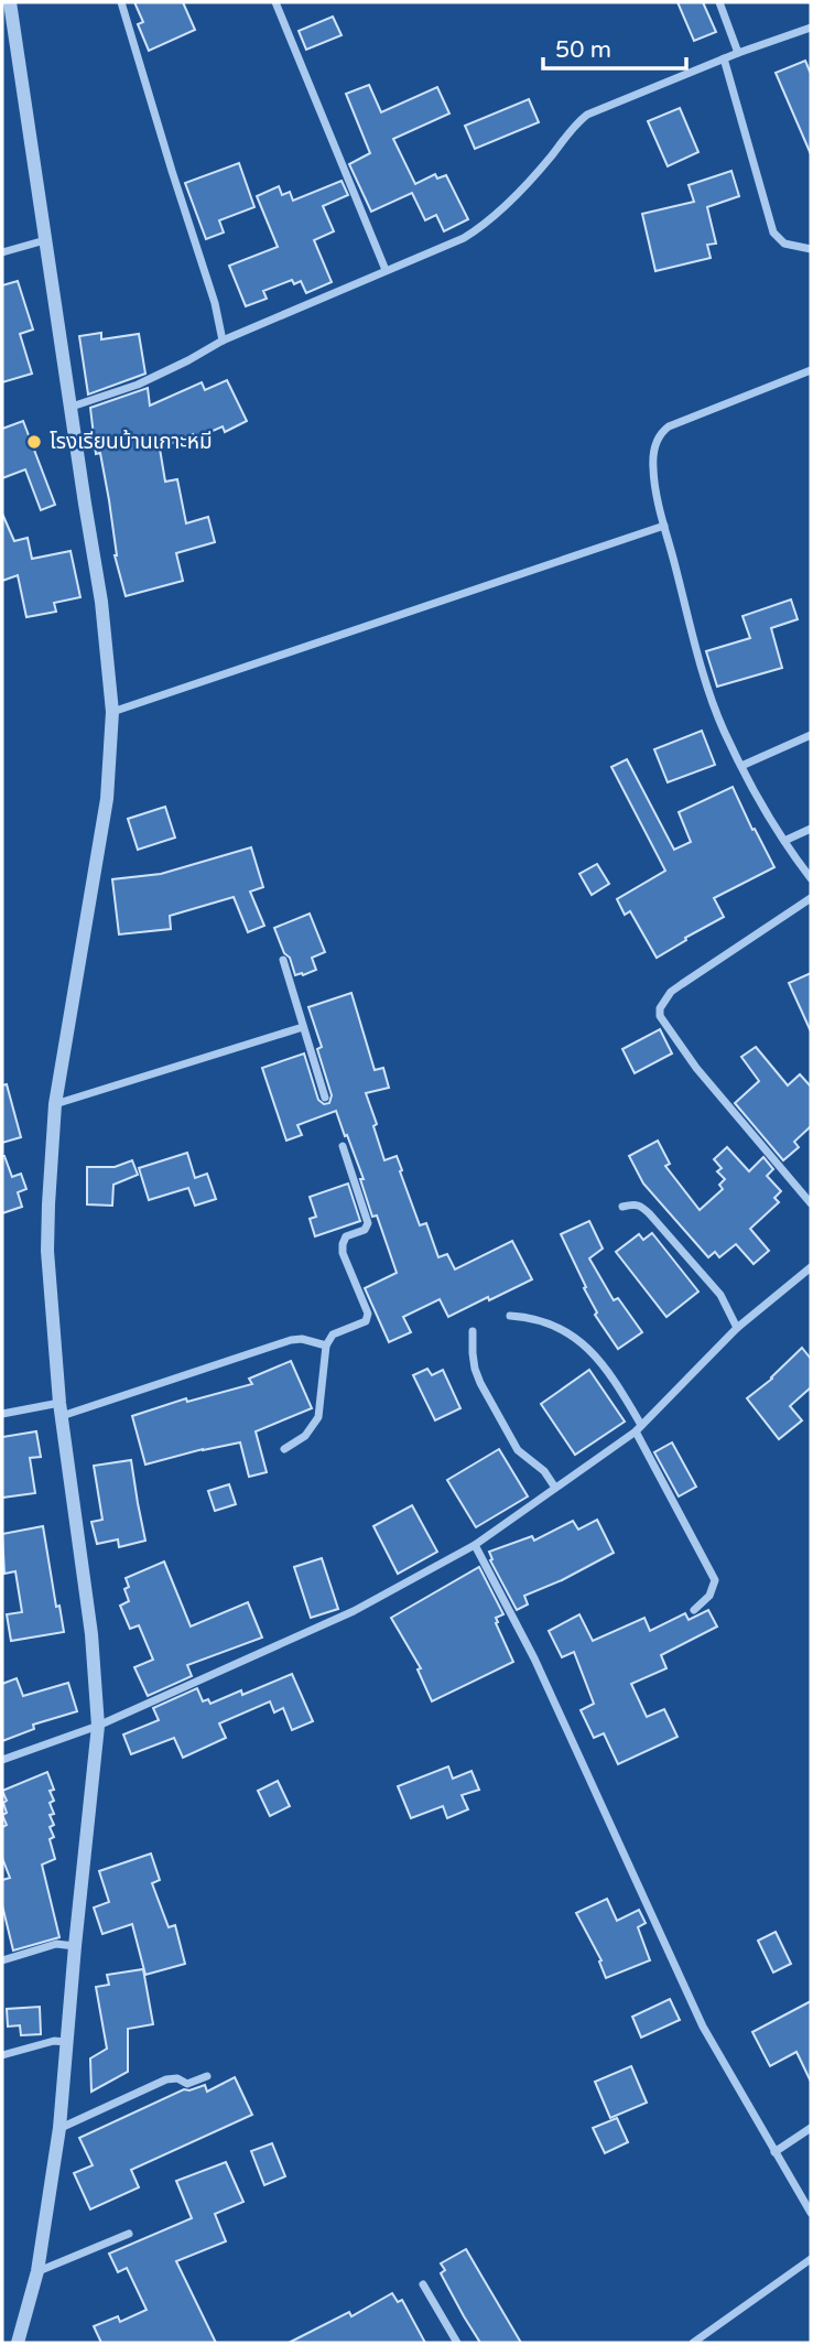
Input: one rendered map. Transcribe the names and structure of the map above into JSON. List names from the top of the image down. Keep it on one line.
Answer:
{"places":["โรงเรียนบ้านเกาะหมี"],"scale_bar":"50 m"}
